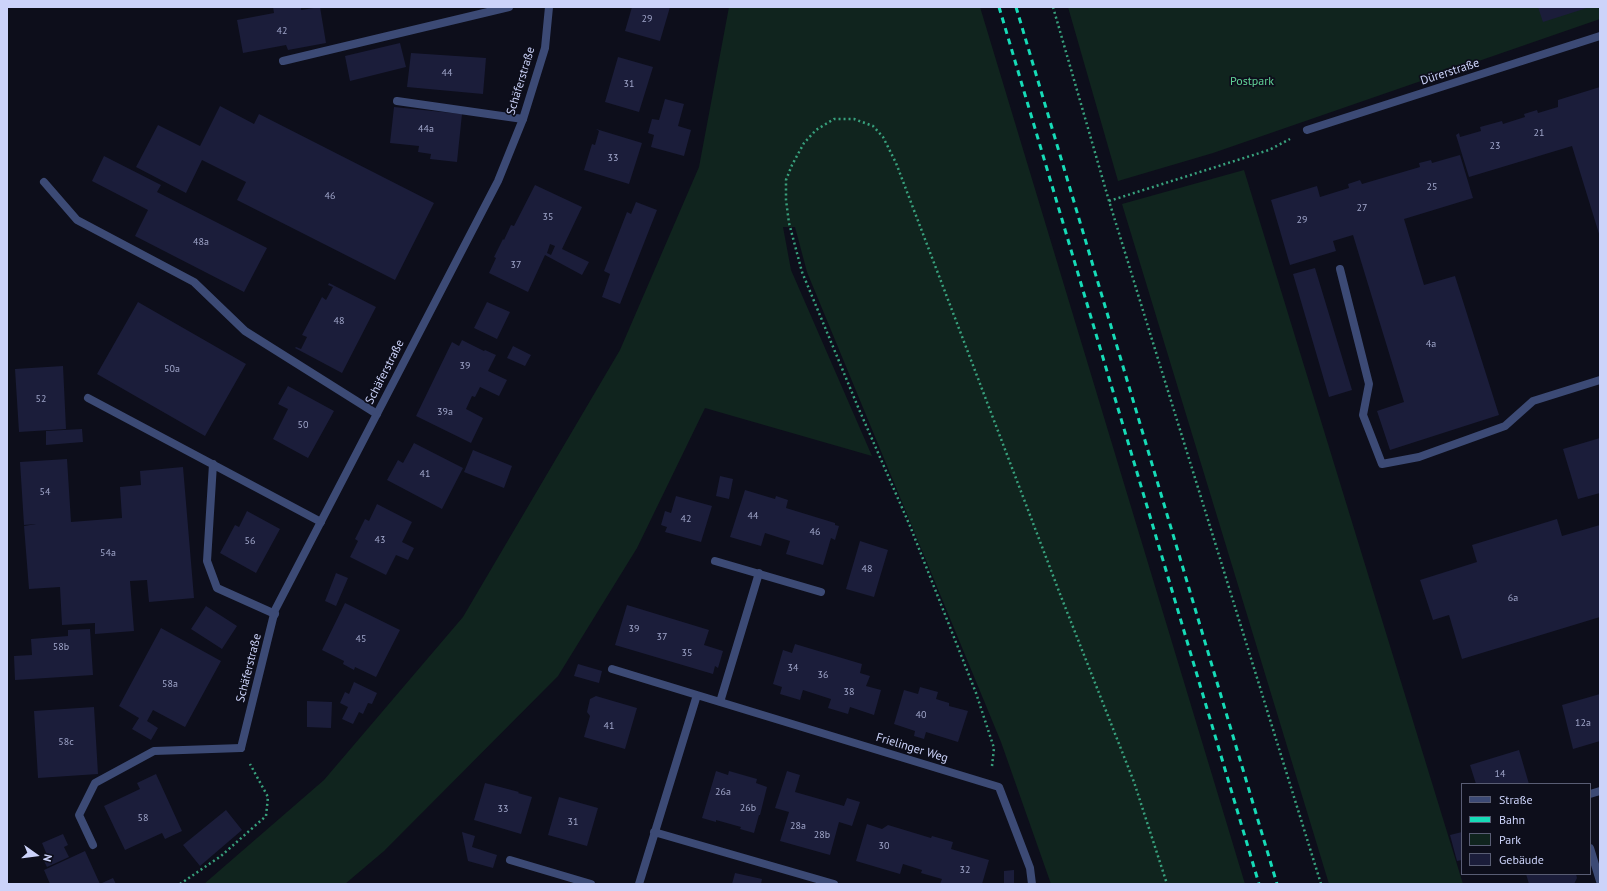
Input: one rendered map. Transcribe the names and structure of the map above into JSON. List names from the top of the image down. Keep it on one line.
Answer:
{"streets":{"street":["Dürerstraße","Schäferstraße","Frielinger Weg"]},"parks":["Postpark"],"house_numbers":["29","42","44","31","44a","21","23","33","25","46","27","35","29","48a","37","48","4a","39","50a","52","39a","50","41","54","44","42","46","43","56","54a","48","6a","39","37","45","58b","35","34","36","58a","38","40","12a","41","58c","14","26a","26b","33","58","31","28a","28b","30","32"],"legend":["Straße","Bahn","Park","Gebäude"],"north":"right"}
